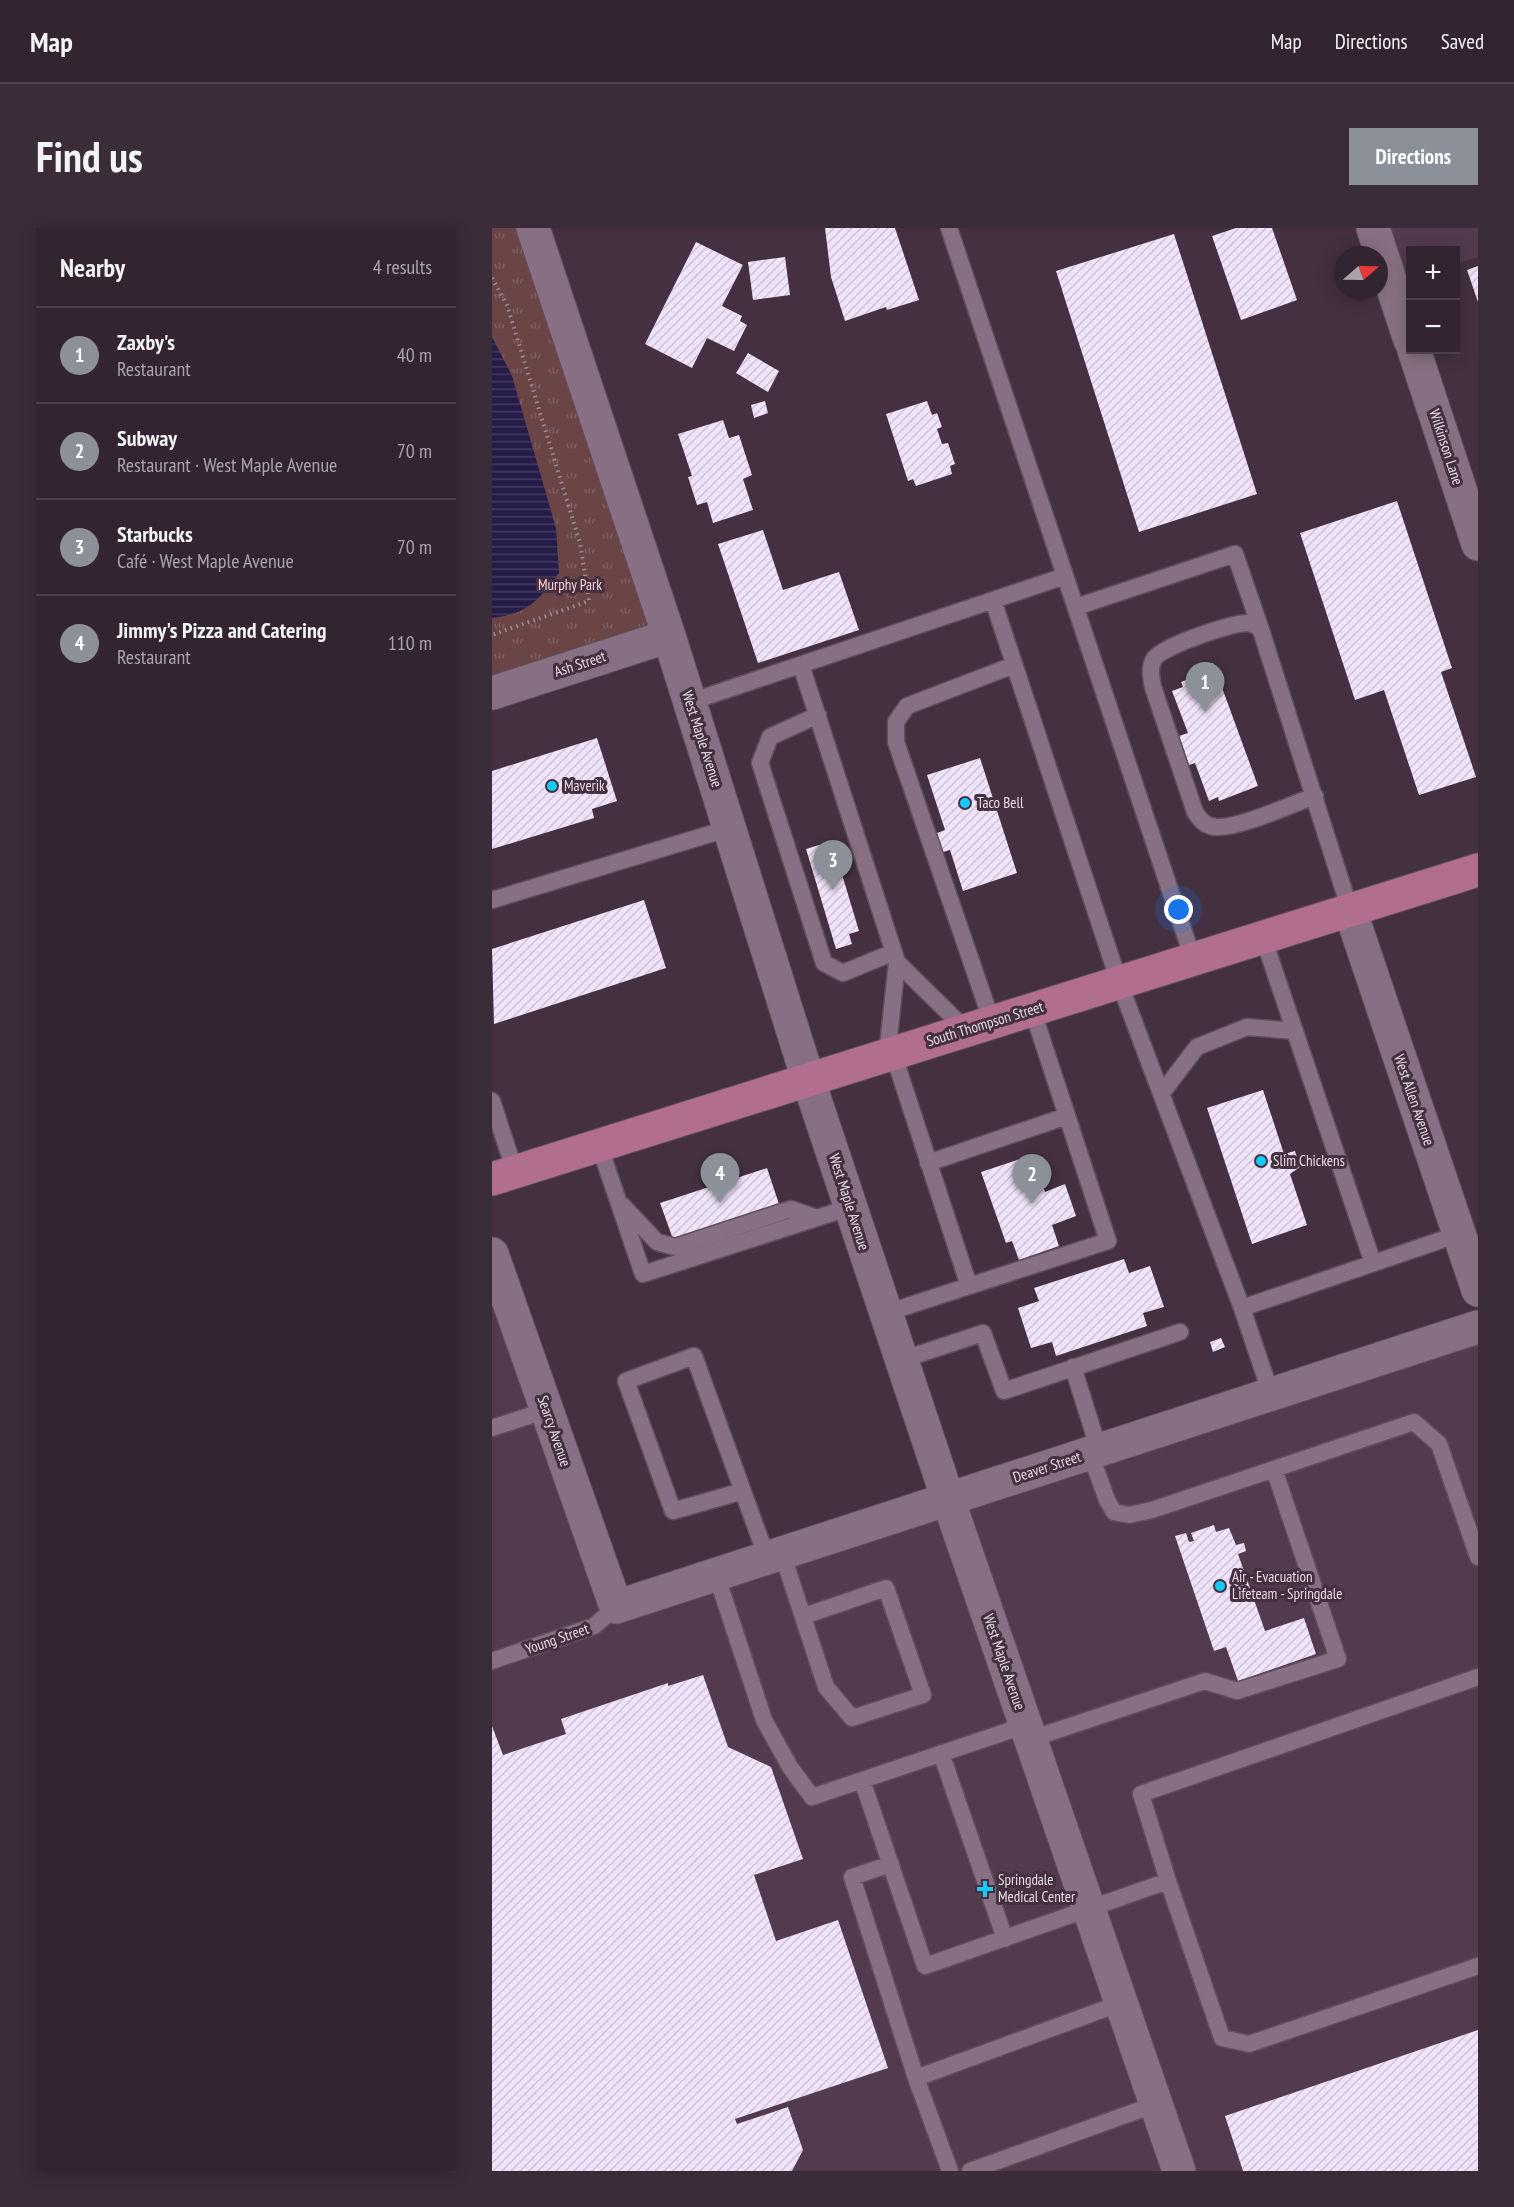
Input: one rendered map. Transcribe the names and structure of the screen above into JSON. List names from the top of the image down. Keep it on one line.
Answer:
{"streets":{"main road":["South Thompson Street"],"street":["Wilkinson Lane","Ash Street","West Maple Avenue","West Allen Avenue","Searcy Avenue","Deaver Street"],"lane":["Young Street"]},"crossings":[["Ash Street","West Maple Avenue"],["West Maple Avenue","South Thompson Street"],["West Maple Avenue","Deaver Street"],["South Thompson Street","West Allen Avenue"],["Searcy Avenue","Deaver Street"],["Searcy Avenue","Young Street"],["Deaver Street","Young Street"]],"parks":["Murphy Park"],"places":{"other":["Maverik","Taco Bell","Slim Chickens","Air - Evacuation Lifeteam - Springdale"],"health":["Springdale Medical Center"]},"north":"right","page":{"header":"Map","nav":["Map","Directions","Saved"],"buttons":"Directions","title":"Find us","heading":["Nearby","4 results"],"map_buttons":["+","−"],"list":[{"mark":"1","name":"Zaxby's","note":"Restaurant","value":"40 m"},{"mark":"2","name":"Subway","note":"Restaurant · West Maple Avenue","value":"70 m"},{"mark":"3","name":"Starbucks","note":"Café · West Maple Avenue","value":"70 m"},{"mark":"4","name":"Jimmy's Pizza and Catering","note":"Restaurant","value":"110 m"}],"pins":["1","3","4","2"]}}
